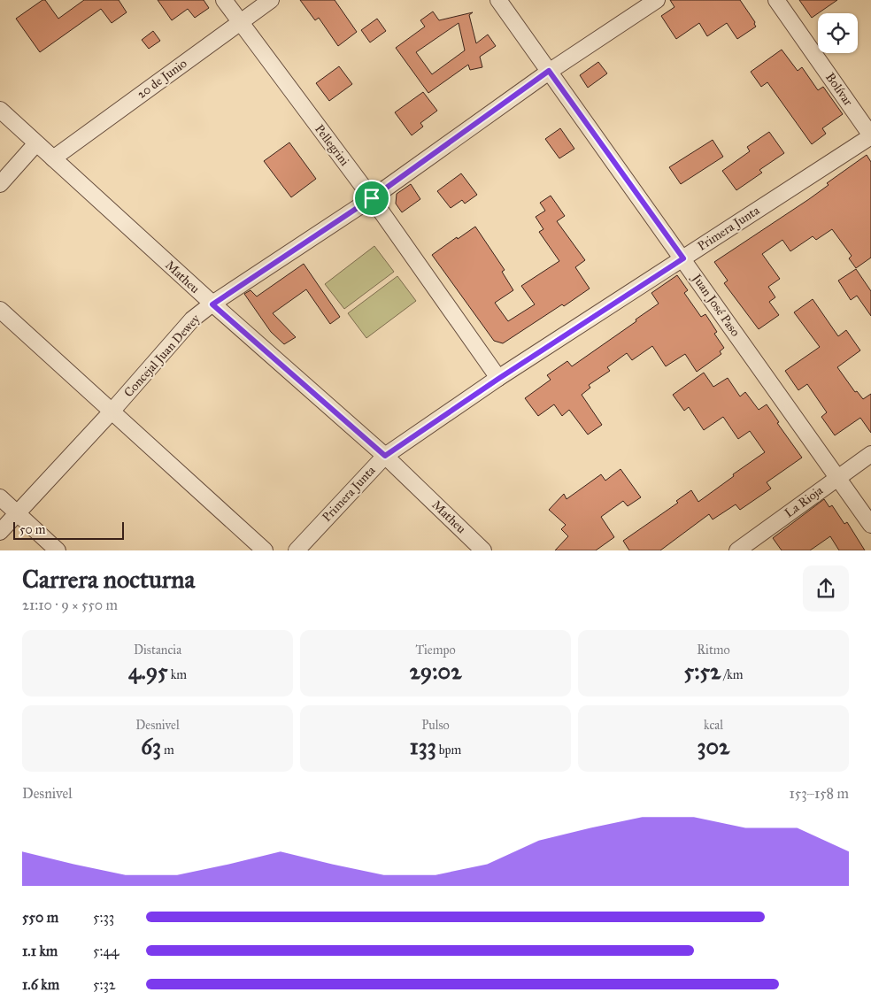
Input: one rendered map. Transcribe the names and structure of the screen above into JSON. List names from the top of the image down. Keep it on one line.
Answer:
{"streets":{"street":["20 de Junio","Bolívar","Pellegrini","Primera Junta","Matheu","Juan José Paso","Concejal Juan Dewey","La Rioja"]},"crossings":[["20 de Junio","Pellegrini"],["20 de Junio","Matheu"],["Bolívar","Primera Junta"],["Pellegrini","Primera Junta"],["Pellegrini","Concejal Juan Dewey"],["Primera Junta","Matheu"],["Primera Junta","Juan José Paso"],["Matheu","Concejal Juan Dewey"],["Juan José Paso","Concejal Juan Dewey"],["Juan José Paso","La Rioja"]],"scale_bar":"50 m","page":{"scale":"50 m","heading":["Carrera nocturna","21:10 · 9 × 550 m"],"stats":[["Distancia","4.95 km"],["Tiempo","29:02"],["Ritmo","5:52 /km"],["Desnivel","63 m"],["Pulso","133 bpm"],["kcal","302"]],"chart":["Desnivel","153–158 m"],"list":[{"name":"550 m","note":"5:33"},{"name":"1.1 km","note":"5:44"},{"name":"1.6 km","note":"5:32"}]}}
